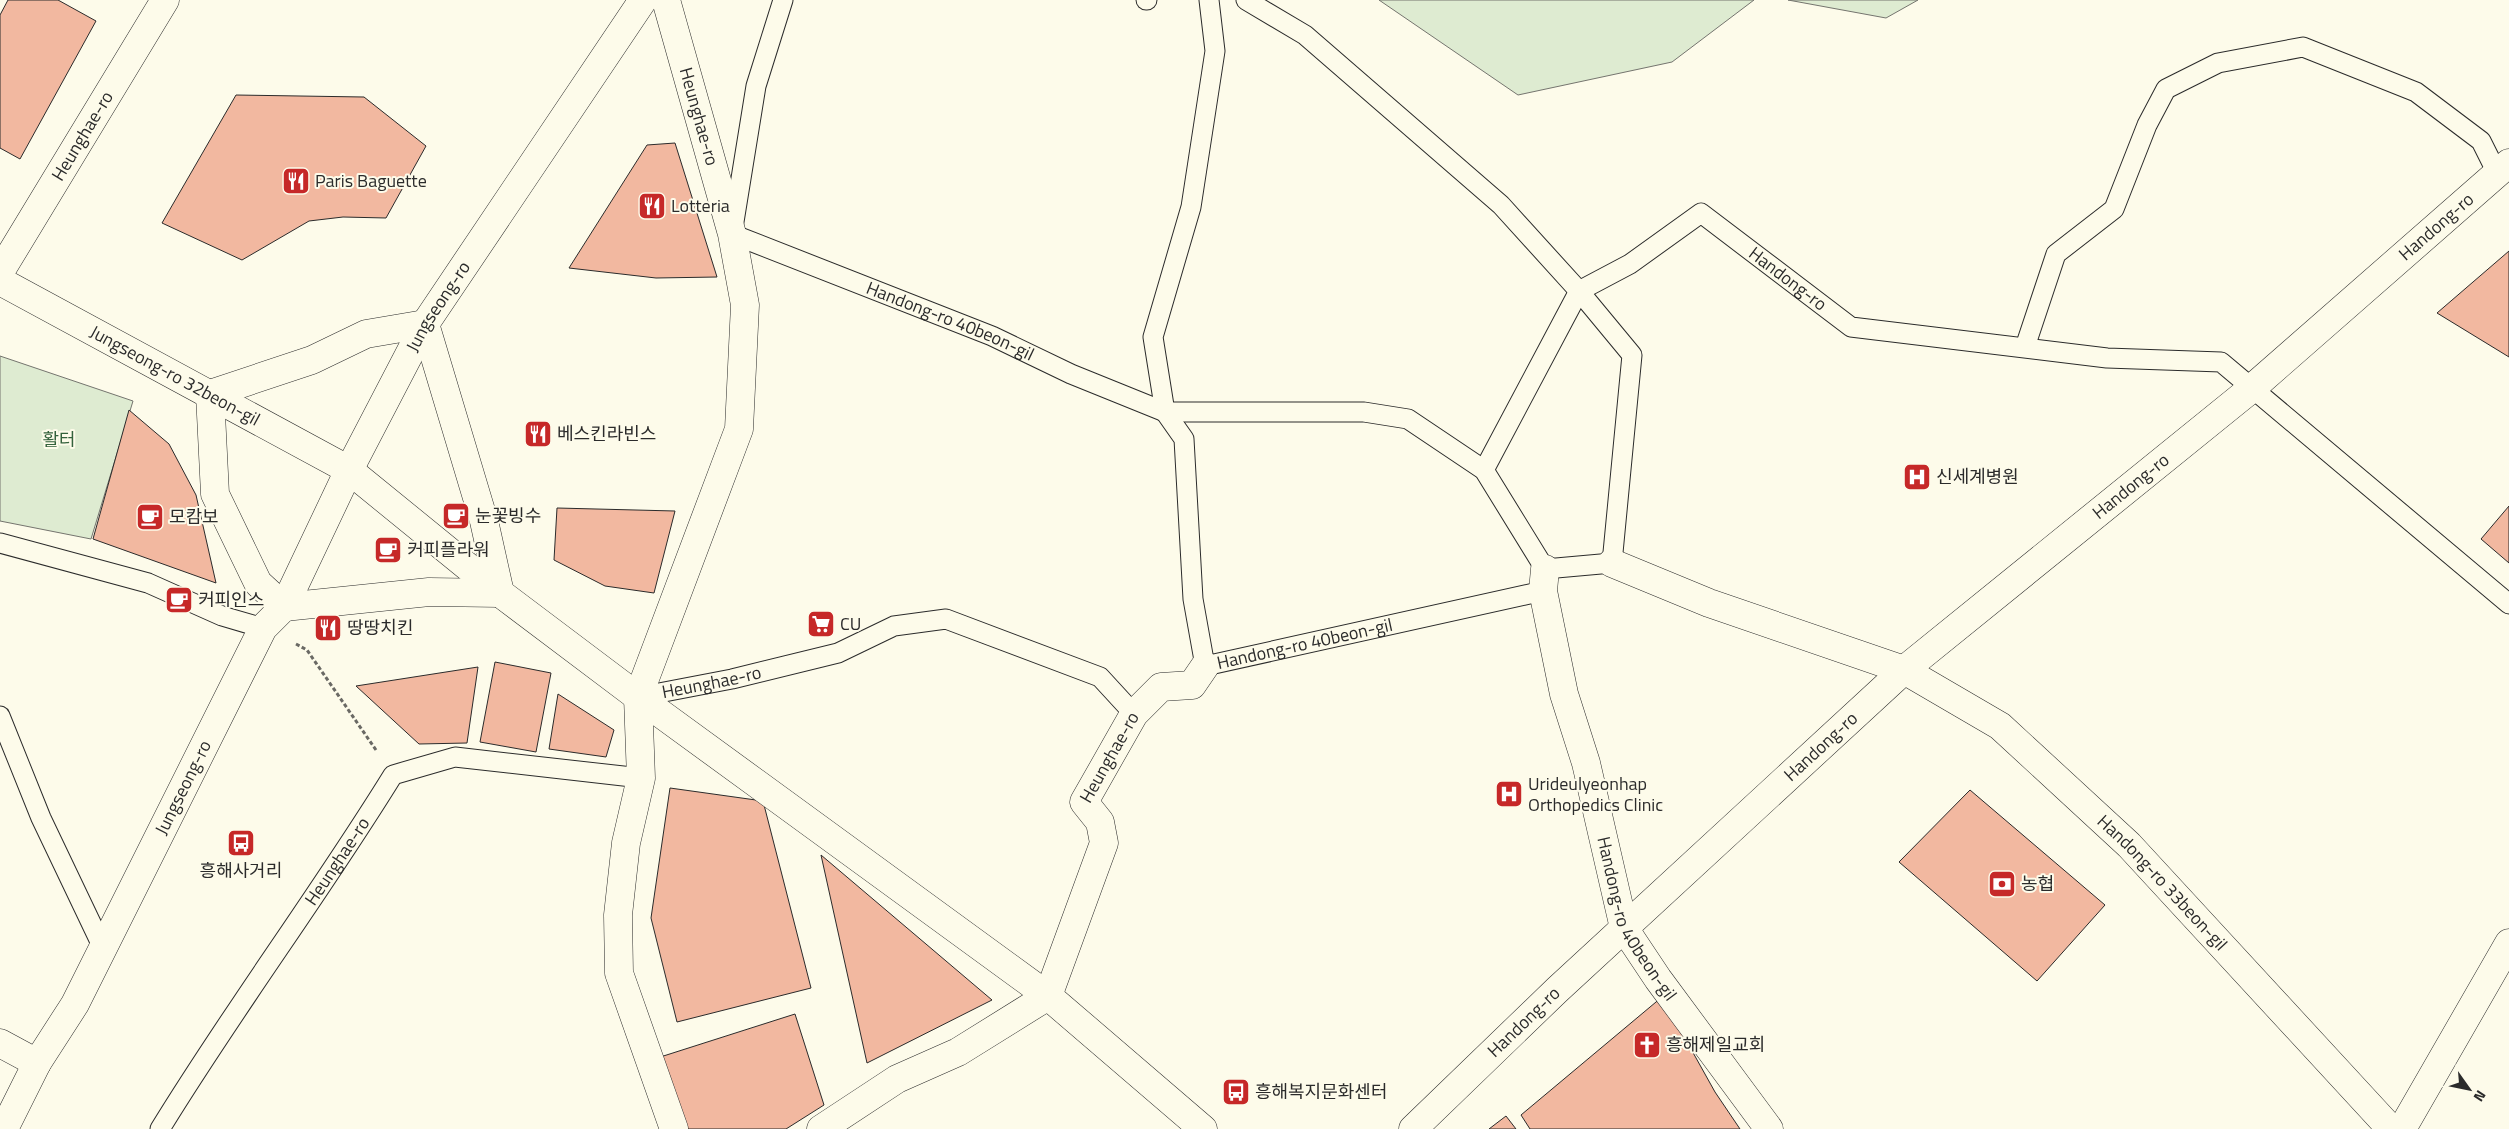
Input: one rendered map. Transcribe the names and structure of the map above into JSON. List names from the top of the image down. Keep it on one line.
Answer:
{"streets":{"street":["Heunghae-ro","Handong-ro","Jungseong-ro","Handong-ro 40beon-gil","Jungseong-ro 32beon-gil","Handong-ro 33beon-gil"]},"crossings":[["Heunghae-ro","Handong-ro 40beon-gil"],["Heunghae-ro","Jungseong-ro 32beon-gil"],["Handong-ro","Handong-ro 40beon-gil"],["Handong-ro","Handong-ro 33beon-gil"],["Jungseong-ro","Jungseong-ro 32beon-gil"],["Handong-ro 40beon-gil","Handong-ro 33beon-gil"]],"parks":["활터"],"places":{"restaurant":["Paris Baguette","Lotteria","베스킨라빈스","땅땅치킨"],"hospital":["신세계병원","Urideulyeonhap Orthopedics Clinic"],"cafe":["눈꽃빙수","모캄보","커피플라워","커피인스"],"supermarket":["CU"],"bus stop":["흥해사거리","흥해복지문화센터"],"bank":["농협"],"church":["흥해제일교회"]},"north":"bottom right"}
